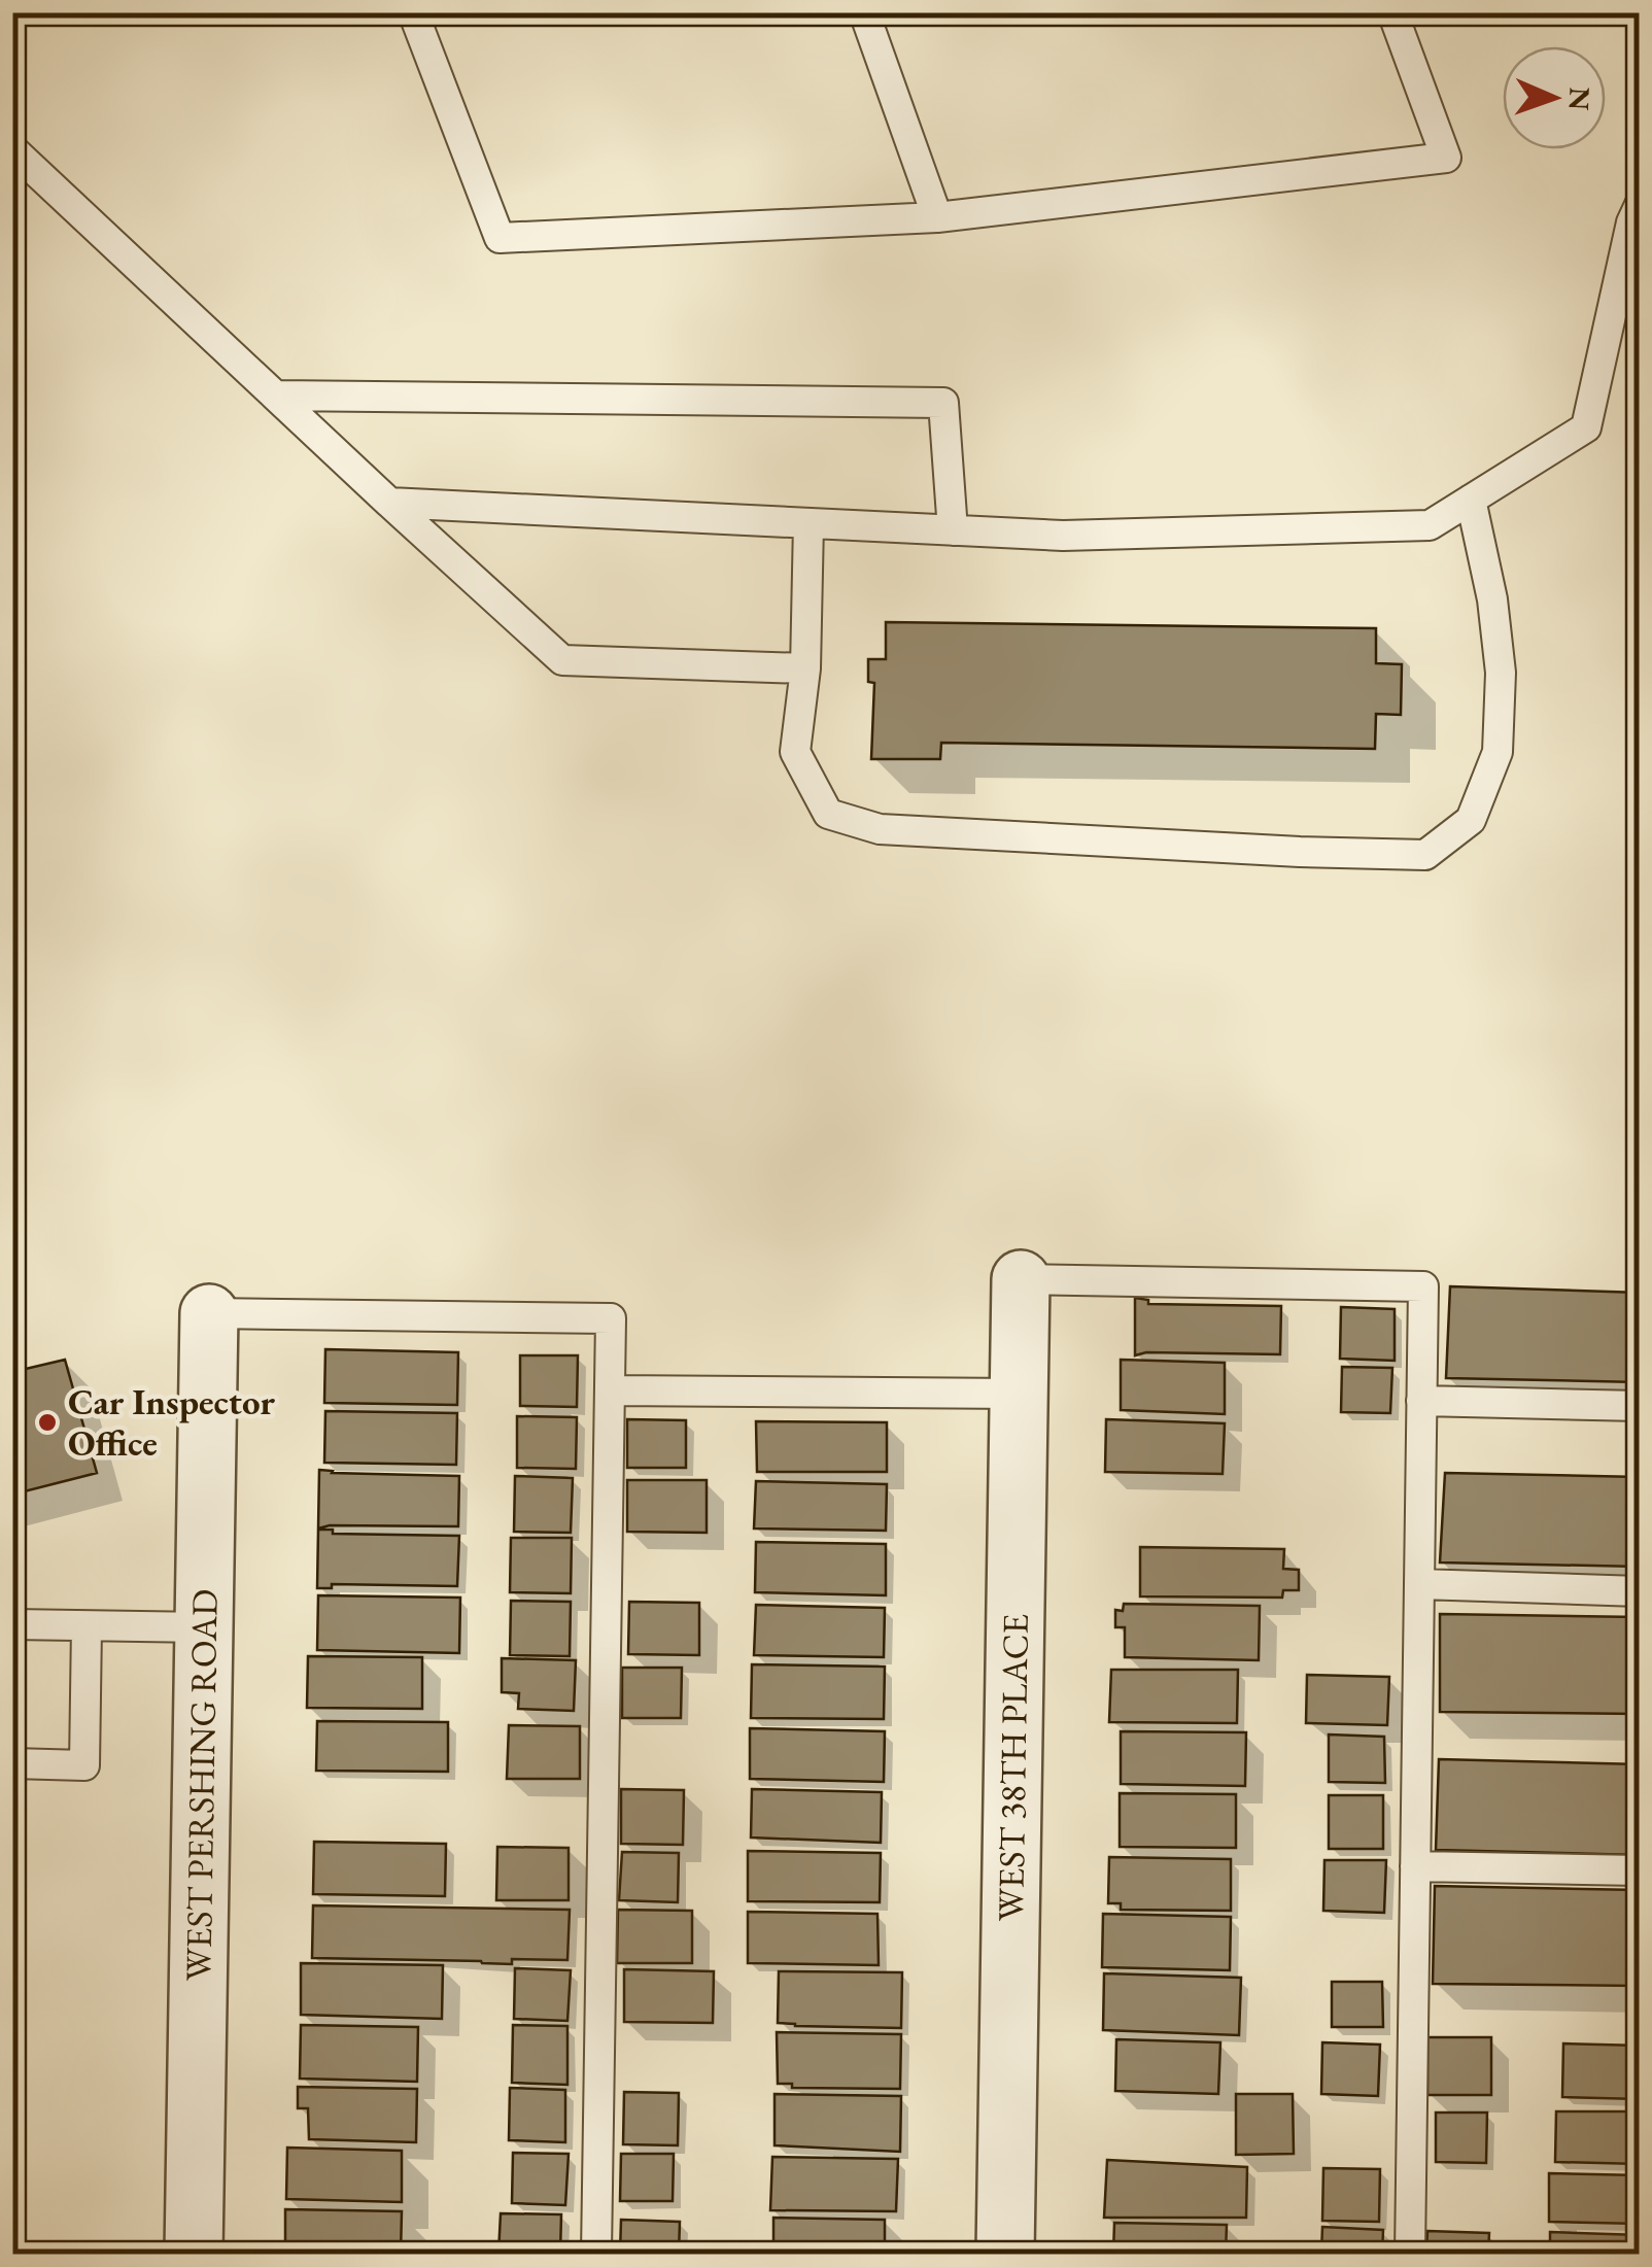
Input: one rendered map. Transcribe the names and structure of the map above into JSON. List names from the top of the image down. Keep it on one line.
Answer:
{"streets":{"street":["WEST 38TH PLACE","WEST PERSHING ROAD"]},"places":["Car Inspector Office"],"north":"right"}
